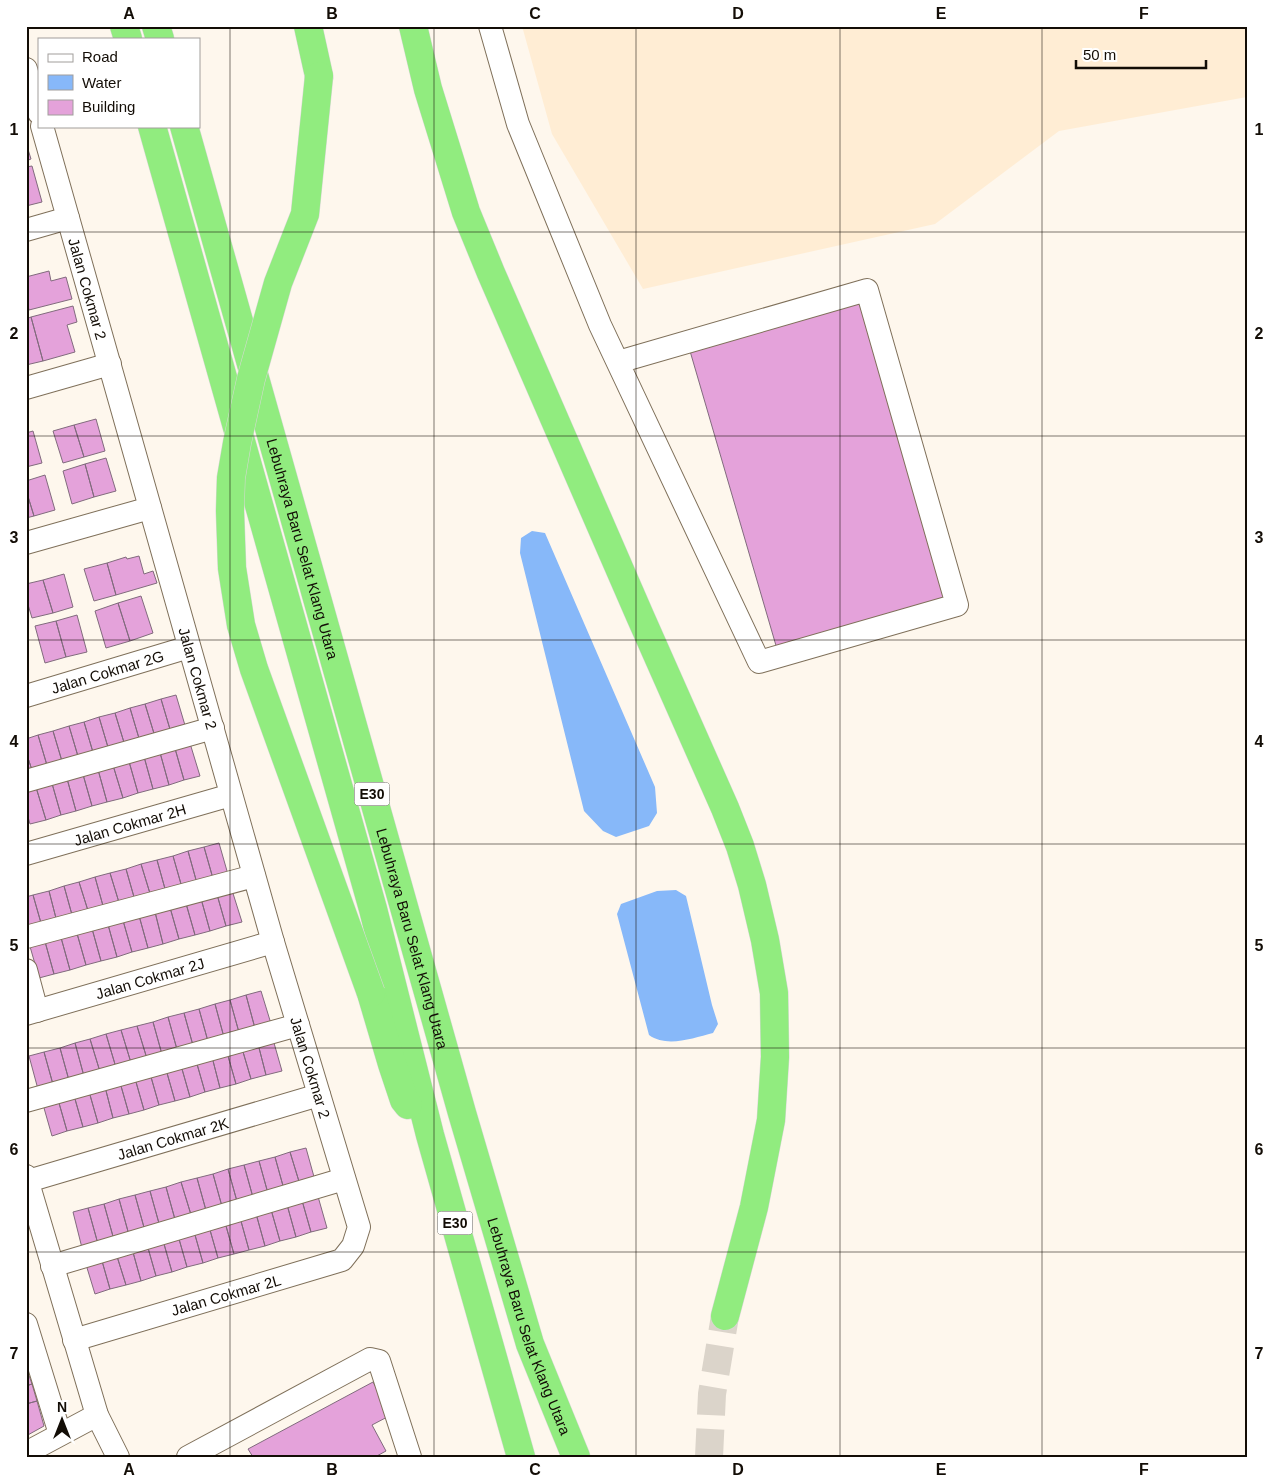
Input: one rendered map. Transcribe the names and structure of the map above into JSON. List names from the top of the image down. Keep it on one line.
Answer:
{"streets":{"highway":["Lebuhraya Baru Selat Klang Utara","E30"],"street":["Jalan Cokmar 2","Jalan Cokmar 2G","Jalan Cokmar 2H","Jalan Cokmar 2J","Jalan Cokmar 2K","Jalan Cokmar 2L"]},"crossings":[["Jalan Cokmar 2","Jalan Cokmar 2G"],["Jalan Cokmar 2","Jalan Cokmar 2H"],["Jalan Cokmar 2","Jalan Cokmar 2J"],["Jalan Cokmar 2","Jalan Cokmar 2K"],["Jalan Cokmar 2","Jalan Cokmar 2L"]],"legend":["Road","Water","Building"],"scale_bar":"50 m","north":"top","grid":{"columns":["A","B","C","D","E","F"],"rows":["1","2","3","4","5","6","7"]}}
